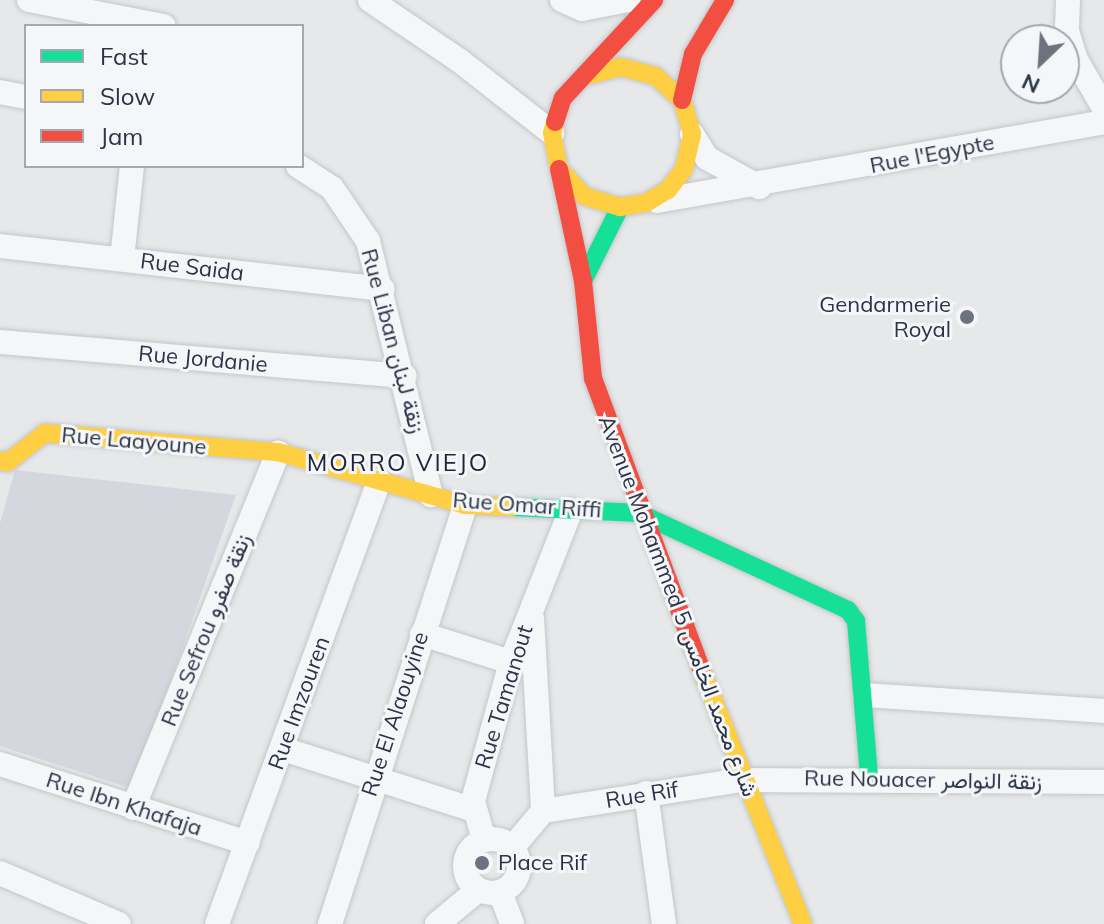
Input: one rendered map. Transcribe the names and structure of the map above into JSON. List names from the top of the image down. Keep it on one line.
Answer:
{"streets":{"street":["Rue l'Egypte","Rue Saida","Rue Liban زنقة لبنان","Rue Jordanie","Rue Laayoune","Rue Omar Riffi","Avenue Mohammed 5 شارع محمد الخامس","Rue Sefrou زنقة صفرو","Rue Tamanout","Rue Imzouren","Rue El Alaouyine","Rue Nouacer زنقة النواصر","Rue Rif","Rue Ibn Khafaja"]},"crossings":[["Rue l'Egypte","Avenue Mohammed 5 شارع محمد الخامس"],["Rue Saida","Rue Liban زنقة لبنان"],["Rue Liban زنقة لبنان","Rue Jordanie"],["Rue Liban زنقة لبنان","Rue Omar Riffi"],["Rue Laayoune","Rue Omar Riffi"],["Rue Laayoune","Rue Sefrou زنقة صفرو"],["Rue Omar Riffi","Avenue Mohammed 5 شارع محمد الخامس"],["Rue Omar Riffi","Rue Sefrou زنقة صفرو"],["Rue Omar Riffi","Rue Tamanout"],["Rue Omar Riffi","Rue Imzouren"],["Rue Omar Riffi","Rue El Alaouyine"],["Avenue Mohammed 5 شارع محمد الخامس","Rue Nouacer زنقة النواصر"],["Avenue Mohammed 5 شارع محمد الخامس","Rue Rif"],["Rue Sefrou زنقة صفرو","Rue Ibn Khafaja"],["Rue Imzouren","Rue Ibn Khafaja"],["Rue Nouacer زنقة النواصر","Rue Rif"]],"districts":["MORRO VIEJO"],"places":["Gendarmerie Royal","Place Rif"],"legend":["Fast","Slow","Jam"],"north":"bottom left"}
